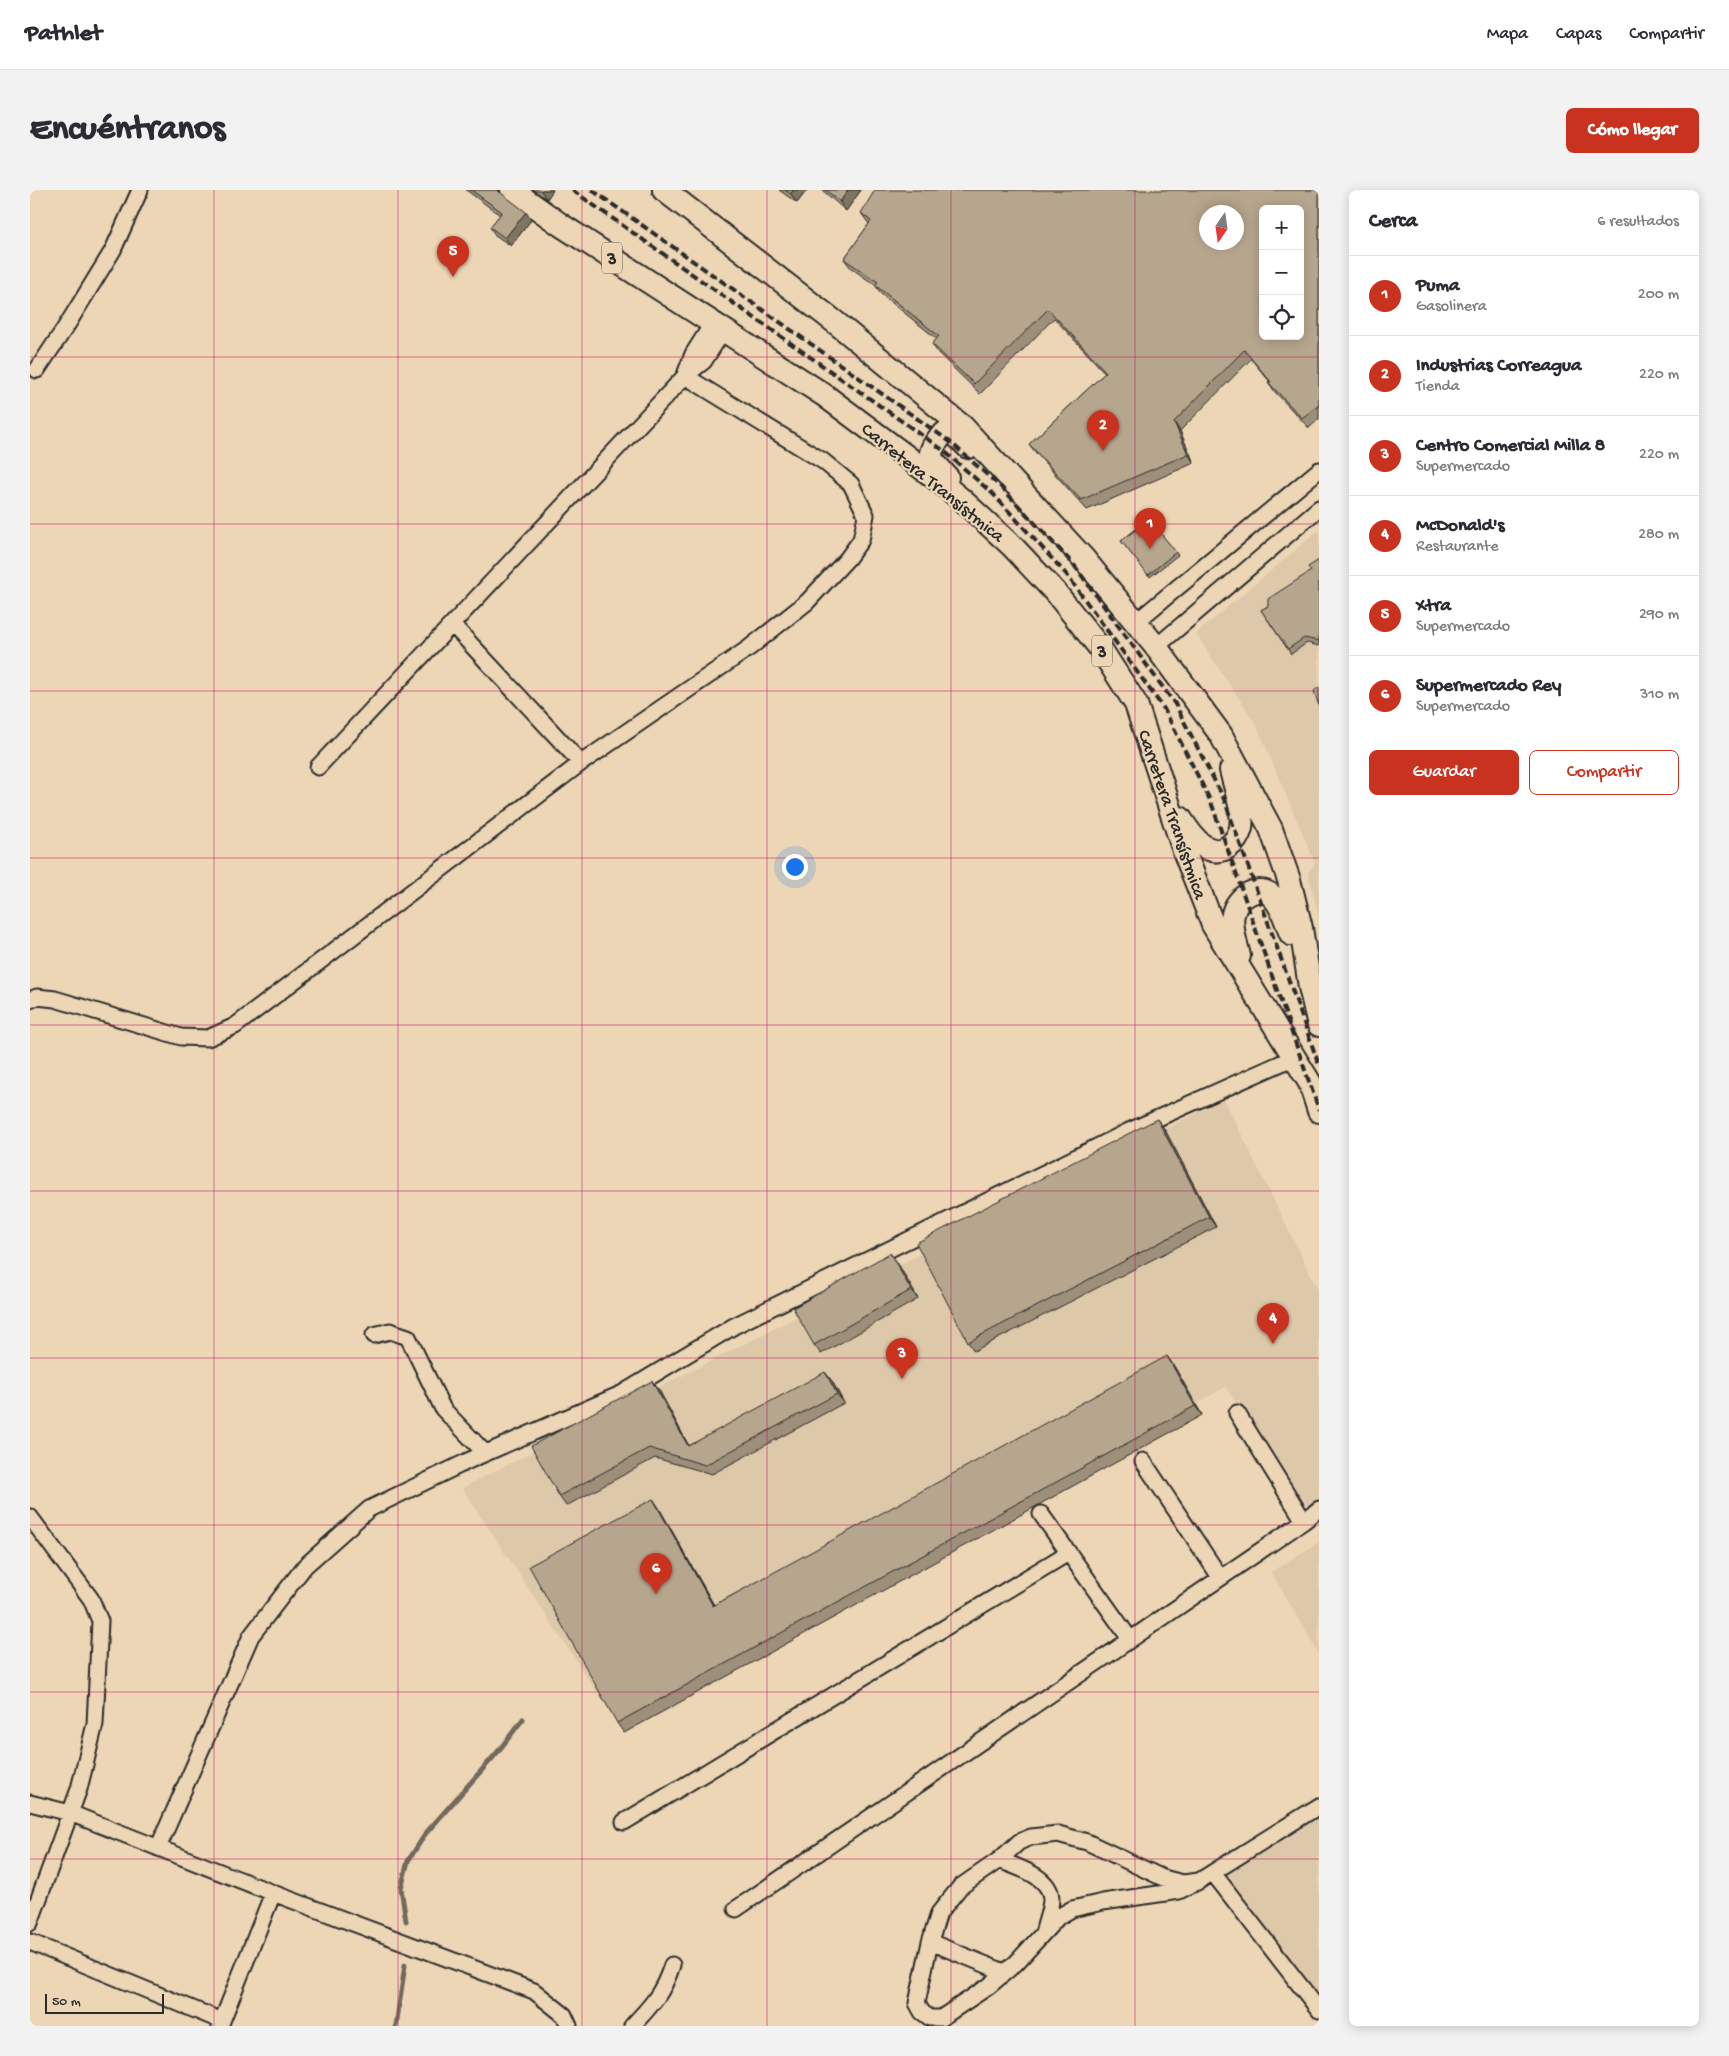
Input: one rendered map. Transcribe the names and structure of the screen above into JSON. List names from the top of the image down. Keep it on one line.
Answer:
{"streets":{"main road":["3","Carretera Transístmica"]},"scale_bar":"50 m","north":"bottom","page":{"header":"Pathlet","nav":["Mapa","Capas","Compartir"],"buttons":["Cómo llegar",["Guardar","Compartir"]],"title":"Encuéntranos","heading":["Cerca","6 resultados"],"map_buttons":["+","−"],"pins":["5","2","1","4","3","6"],"list":[{"mark":"1","name":"Puma","note":"Gasolinera","value":"200 m"},{"mark":"2","name":"Industrias Correagua","note":"Tienda","value":"220 m"},{"mark":"3","name":"Centro Comercial Milla 8","note":"Supermercado","value":"220 m"},{"mark":"4","name":"McDonald's","note":"Restaurante","value":"280 m"},{"mark":"5","name":"Xtra","note":"Supermercado","value":"290 m"},{"mark":"6","name":"Supermercado Rey","note":"Supermercado","value":"310 m"}],"scale":"50 m"}}
